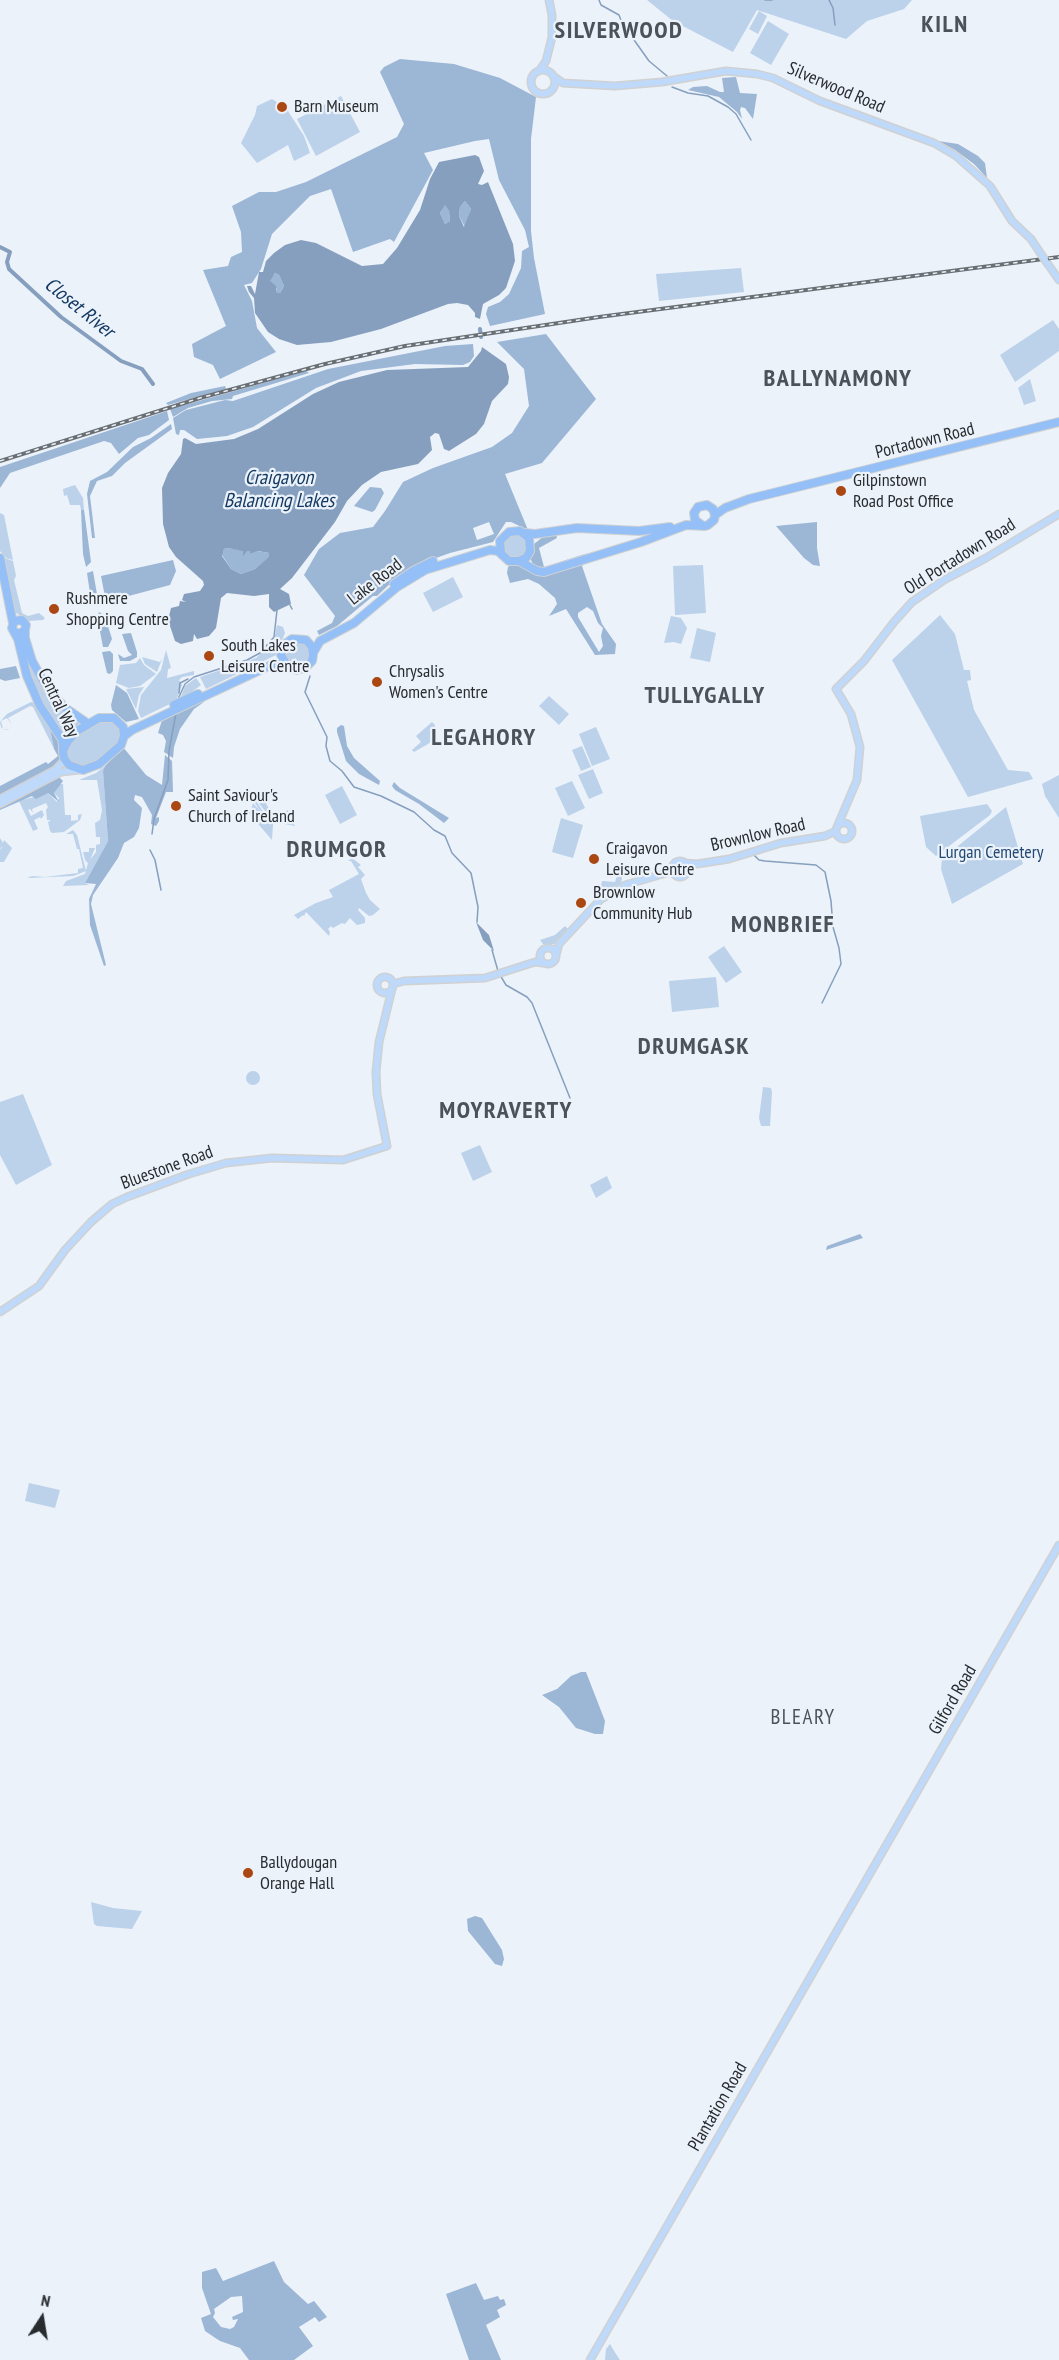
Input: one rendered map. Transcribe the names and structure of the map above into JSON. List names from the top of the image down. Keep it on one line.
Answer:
{"streets":{"highway":["Portadown Road","Lake Road","Central Way"],"main road":["Silverwood Road","Old Portadown Road","Brownlow Road","Bluestone Road","Gilford Road","Plantation Road"]},"crossings":[["Gilford Road","Plantation Road"]],"districts":["KILN","SILVERWOOD","BALLYNAMONY","TULLYGALLY","LEGAHORY","DRUMGOR","MONBRIEF","DRUMGASK","MOYRAVERTY","BLEARY"],"water":["Closet River","Craigavon Balancing Lakes"],"parks":["Lurgan Cemetery"],"places":["Barn Museum","Gilpinstown Road Post Office","Rushmere Shopping Centre","South Lakes Leisure Centre","Chrysalis Women's Centre","Saint Saviour's Church of Ireland","Craigavon Leisure Centre","Brownlow Community Hub","Ballydougan Orange Hall"],"north":"top"}
